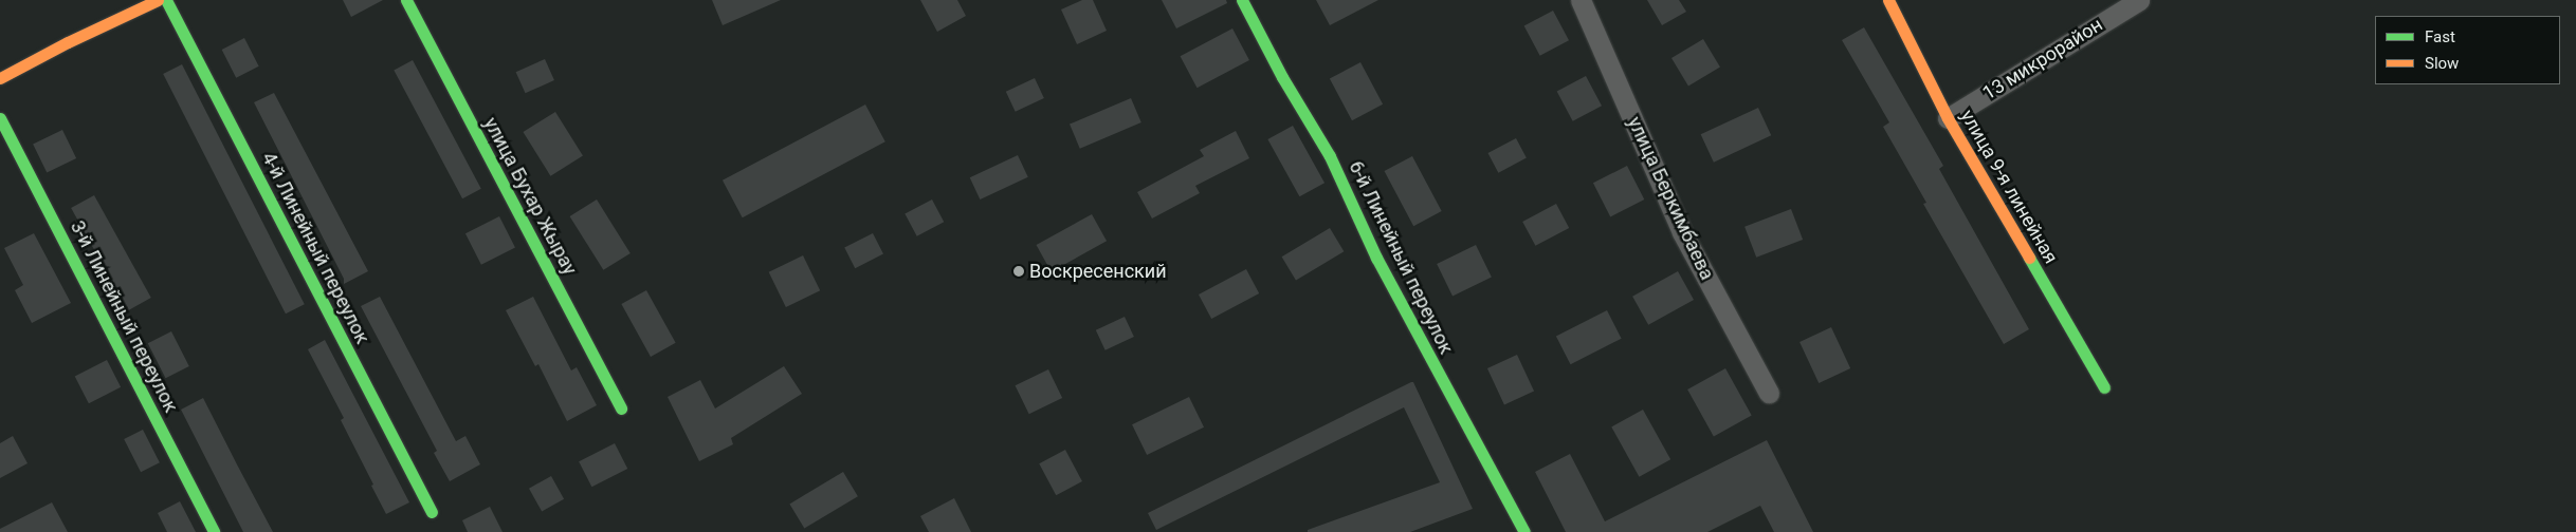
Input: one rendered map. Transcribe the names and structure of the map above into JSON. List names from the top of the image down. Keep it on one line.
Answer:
{"streets":{"street":["13 микрорайон","улица 9-я линейная","улица Бухар Жырау","улица Беркимбаева","4-й Линейный переулок","6-й Линейный переулок","3-й Линейный переулок"]},"crossings":[["13 микрорайон","улица 9-я линейная"]],"places":["Воскресенский"],"legend":["Fast","Slow"]}
